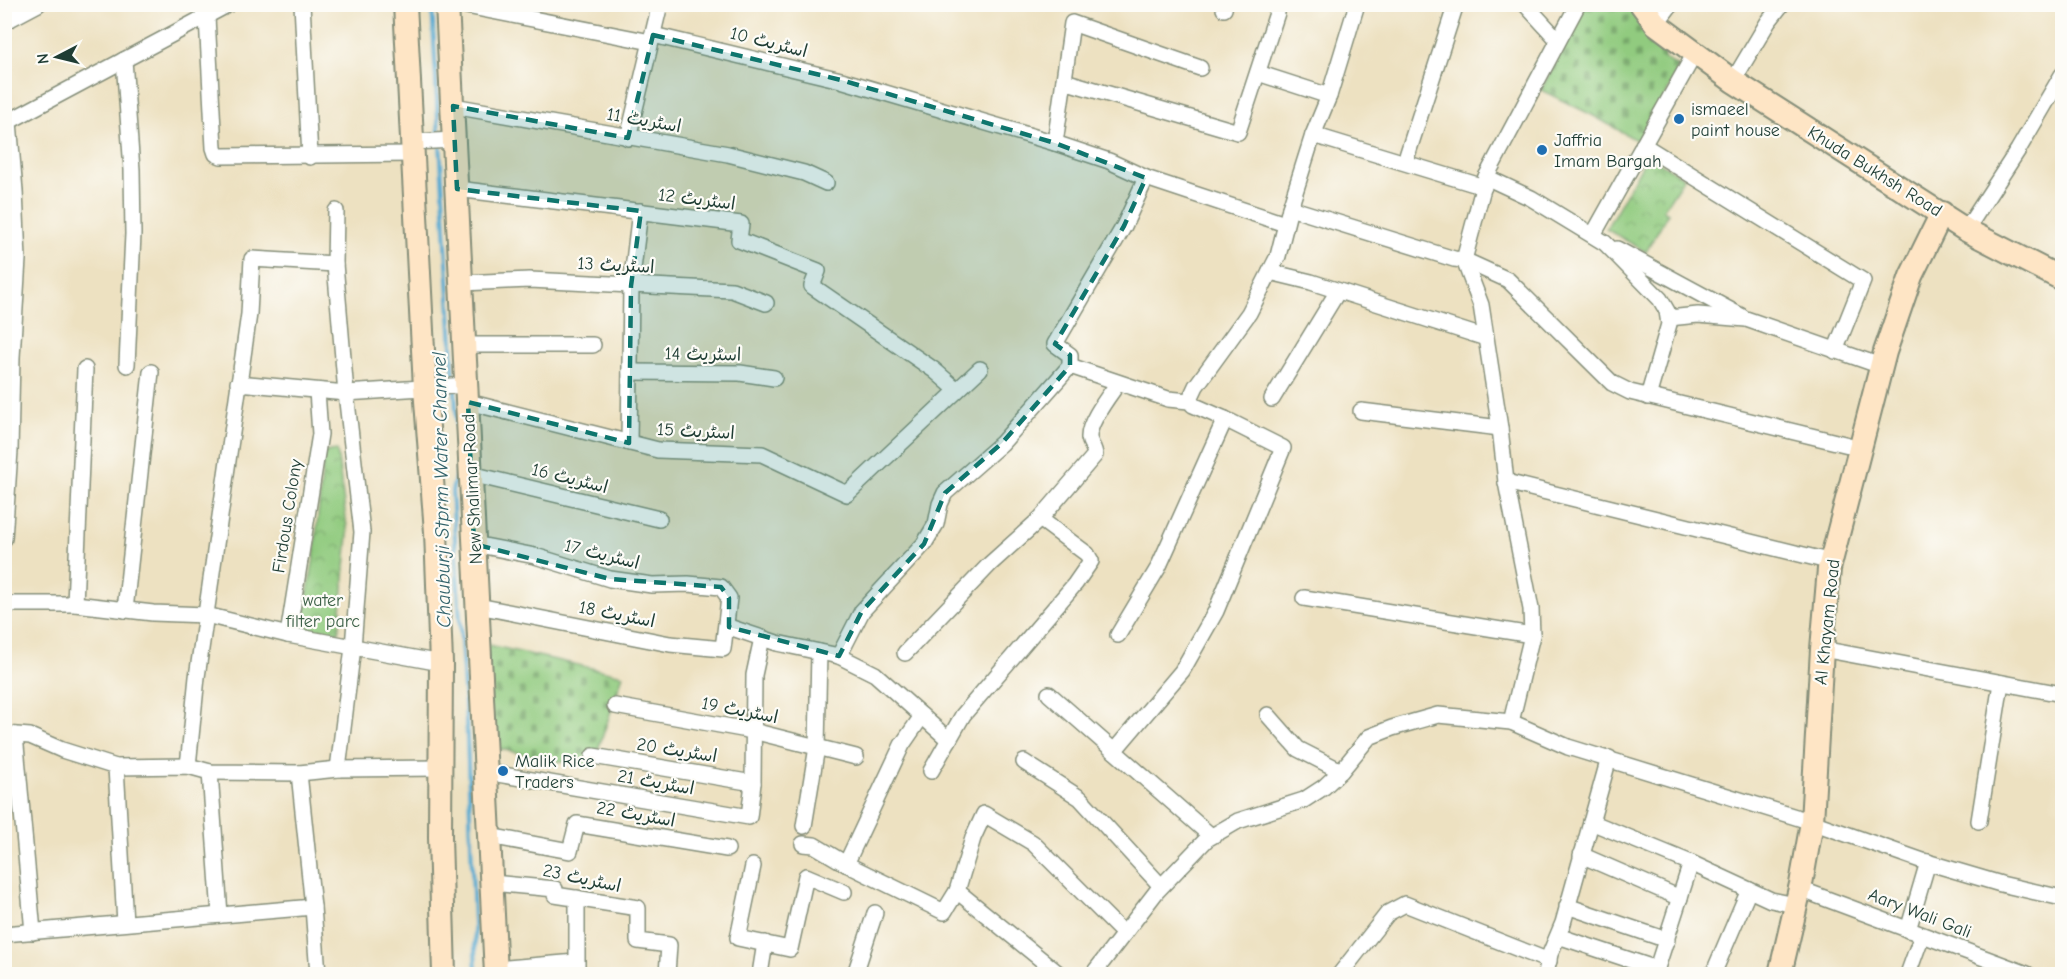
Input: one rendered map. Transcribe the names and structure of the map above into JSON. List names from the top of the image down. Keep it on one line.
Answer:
{"streets":{"street":["اسٹریٹ 10","اسٹریٹ 11","Khuda Bukhsh Road","اسٹریٹ 12","اسٹریٹ 13","اسٹریٹ 14","اسٹریٹ 15","اسٹریٹ 16","New Shalimar Road","Firdous Colony","اسٹریٹ 17","اسٹریٹ 18","Al Khayam Road","اسٹریٹ 19","اسٹریٹ 20","اسٹریٹ 21","اسٹریٹ 22","اسٹریٹ 23","Aary Wali Gali"]},"crossings":[["اسٹریٹ 11","New Shalimar Road"],["Khuda Bukhsh Road","Al Khayam Road"],["اسٹریٹ 12","اسٹریٹ 15"],["اسٹریٹ 12","New Shalimar Road"],["اسٹریٹ 13","New Shalimar Road"],["اسٹریٹ 15","New Shalimar Road"],["اسٹریٹ 16","New Shalimar Road"],["New Shalimar Road","اسٹریٹ 17"],["New Shalimar Road","اسٹریٹ 18"],["New Shalimar Road","اسٹریٹ 21"],["New Shalimar Road","اسٹریٹ 22"],["New Shalimar Road","اسٹریٹ 23"],["اسٹریٹ 17","اسٹریٹ 18"],["Al Khayam Road","Aary Wali Gali"],["اسٹریٹ 20","اسٹریٹ 21"]],"water":["Chauburji Stprm Water Channel"],"parks":["water filter parc"],"places":["ismaeel paint house","Jaffria Imam Bargah","Malik Rice Traders"],"north":"left"}
